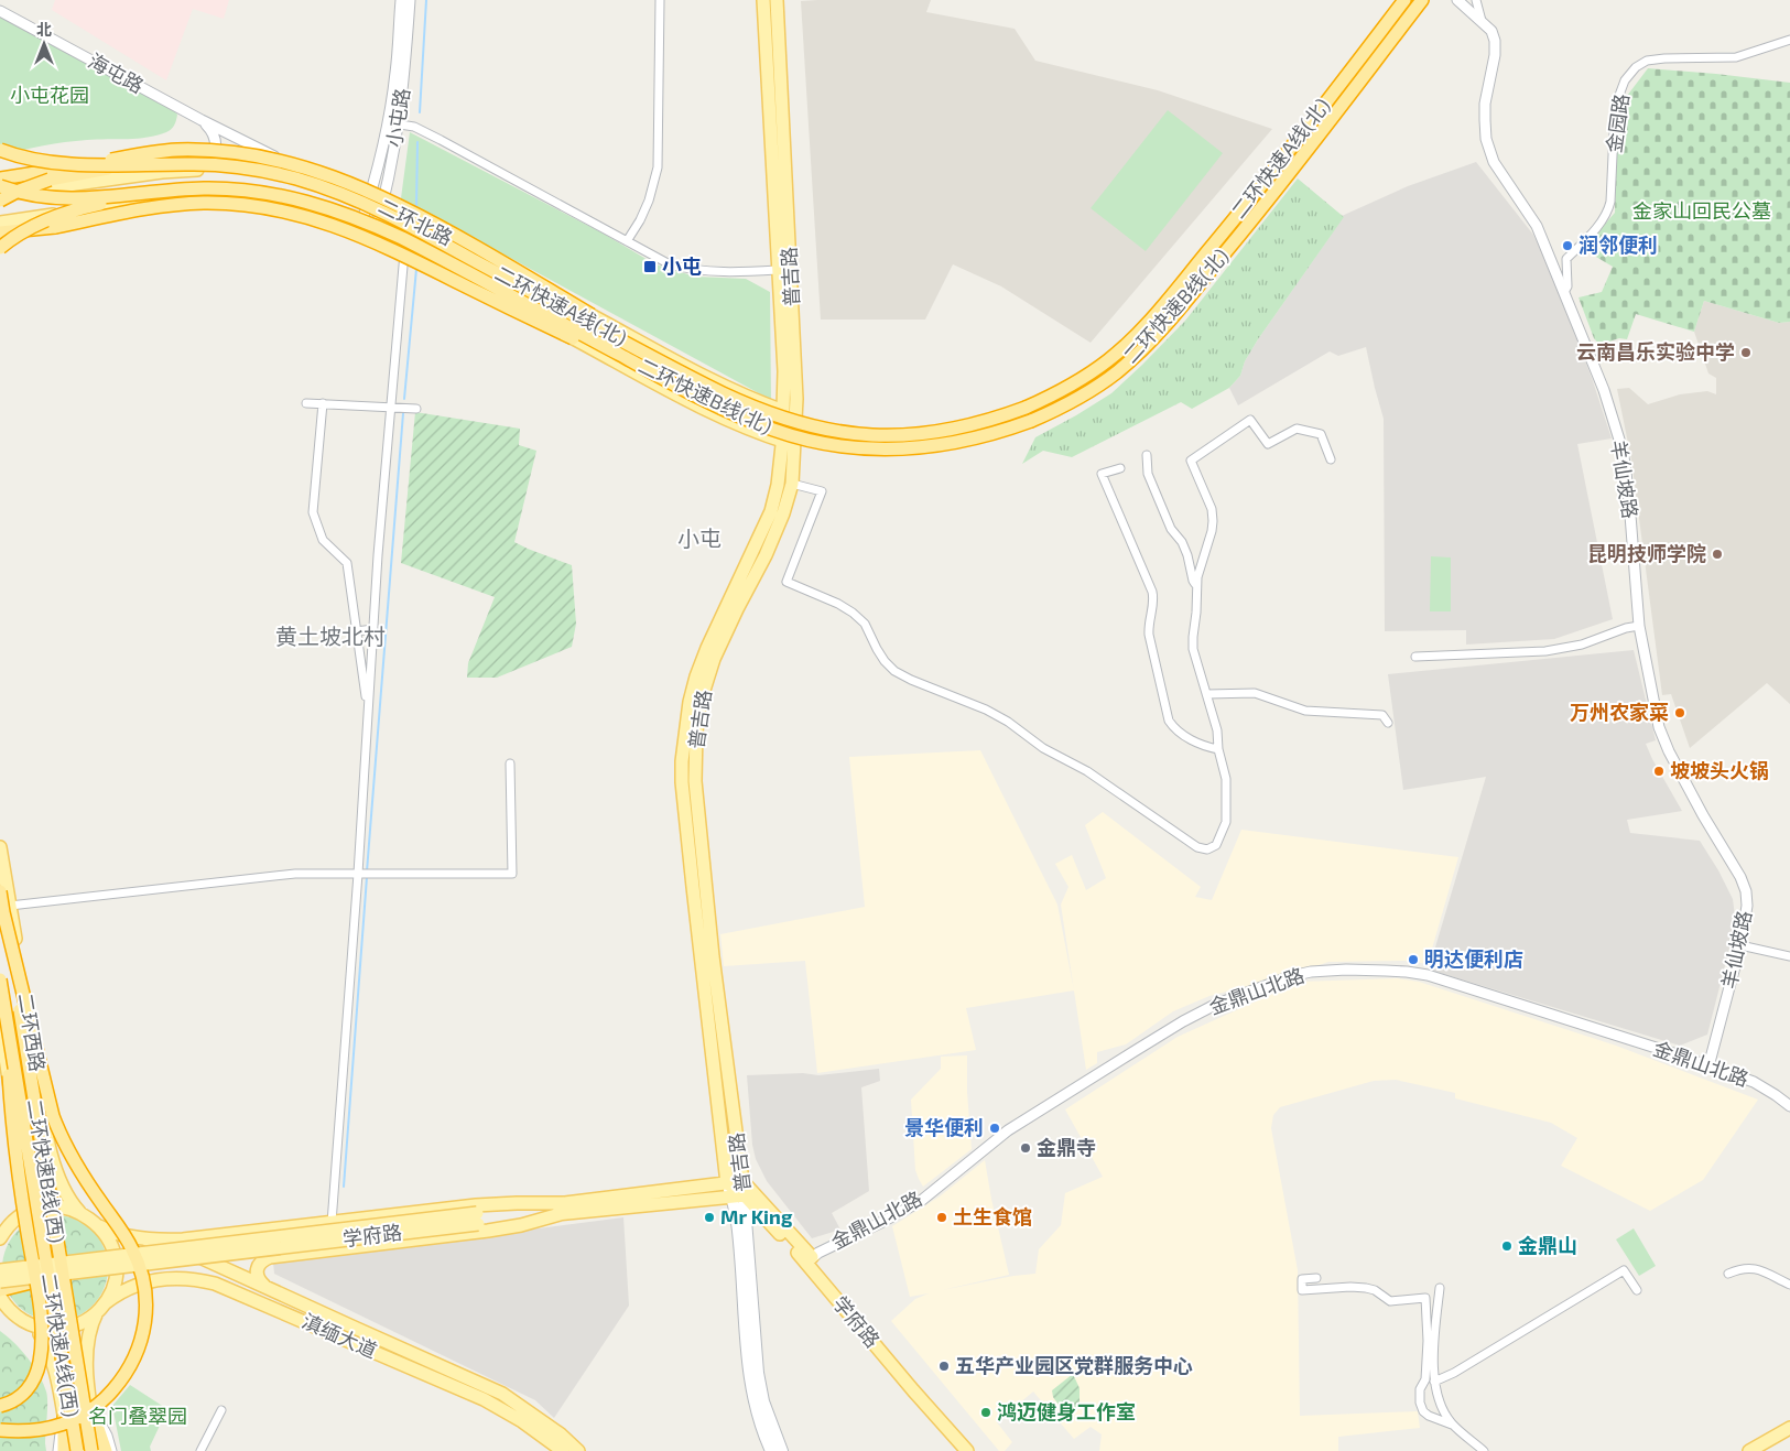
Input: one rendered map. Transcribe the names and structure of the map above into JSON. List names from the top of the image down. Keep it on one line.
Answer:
{"streets":{"highway":["二环快速A线(北)","二环快速B线(北)","二环快速B线(西)","二环快速A线(西)"],"main road":["二环北路","普吉路","二环西路","学府路","滇缅大道"],"street":["海屯路","小屯路","金园路","羊仙坡路","金鼎山北路"]},"crossings":[["海屯路","小屯路"],["海屯路","二环北路"],["小屯路","二环北路"],["金园路","羊仙坡路"],["二环北路","普吉路"],["普吉路","学府路"],["羊仙坡路","金鼎山北路"],["金鼎山北路","学府路"],["二环西路","二环快速B线(西)"],["二环西路","二环快速A线(西)"],["学府路","滇缅大道"]],"districts":["小屯","黄土坡北村"],"parks":["小屯花园","金家山回民公墓","名门叠翠园"],"places":{"other":["润邻便利","云南昌乐实验中学","昆明技师学院","万州农家菜","坡坡头火锅","明达便利店","景华便利","金鼎寺","Mr King","土生食馆","金鼎山","五华产业园区党群服务中心","鸿迈健身工作室"],"transit":["小屯"]},"north":"top"}
